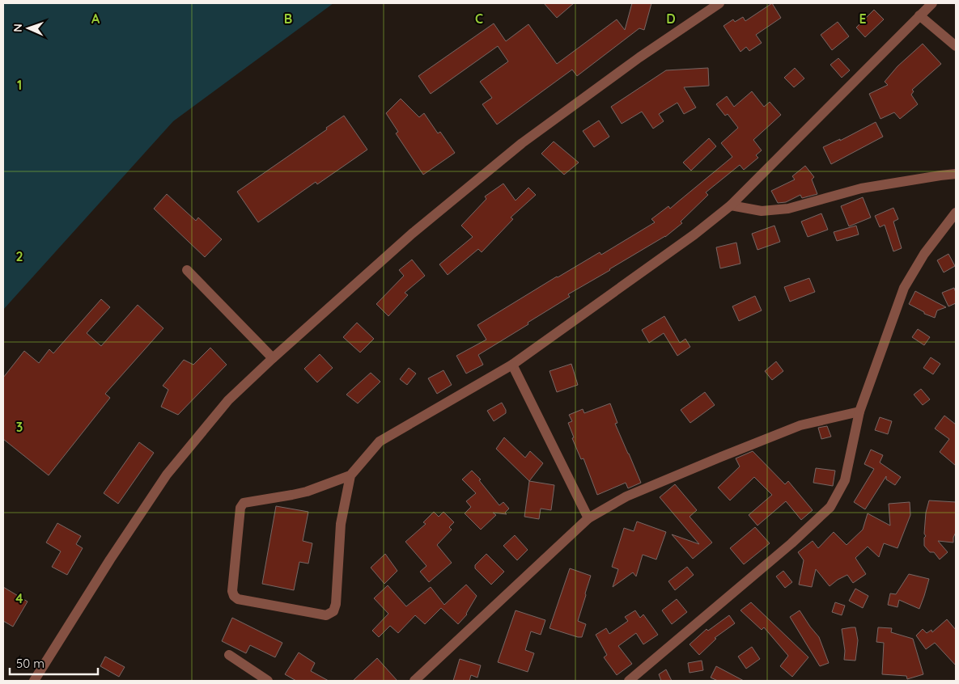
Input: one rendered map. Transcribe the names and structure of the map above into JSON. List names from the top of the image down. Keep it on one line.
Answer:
{"scale_bar":"50 m","north":"left","grid":{"columns":["A","B","C","D","E"],"rows":["1","2","3","4"]}}
